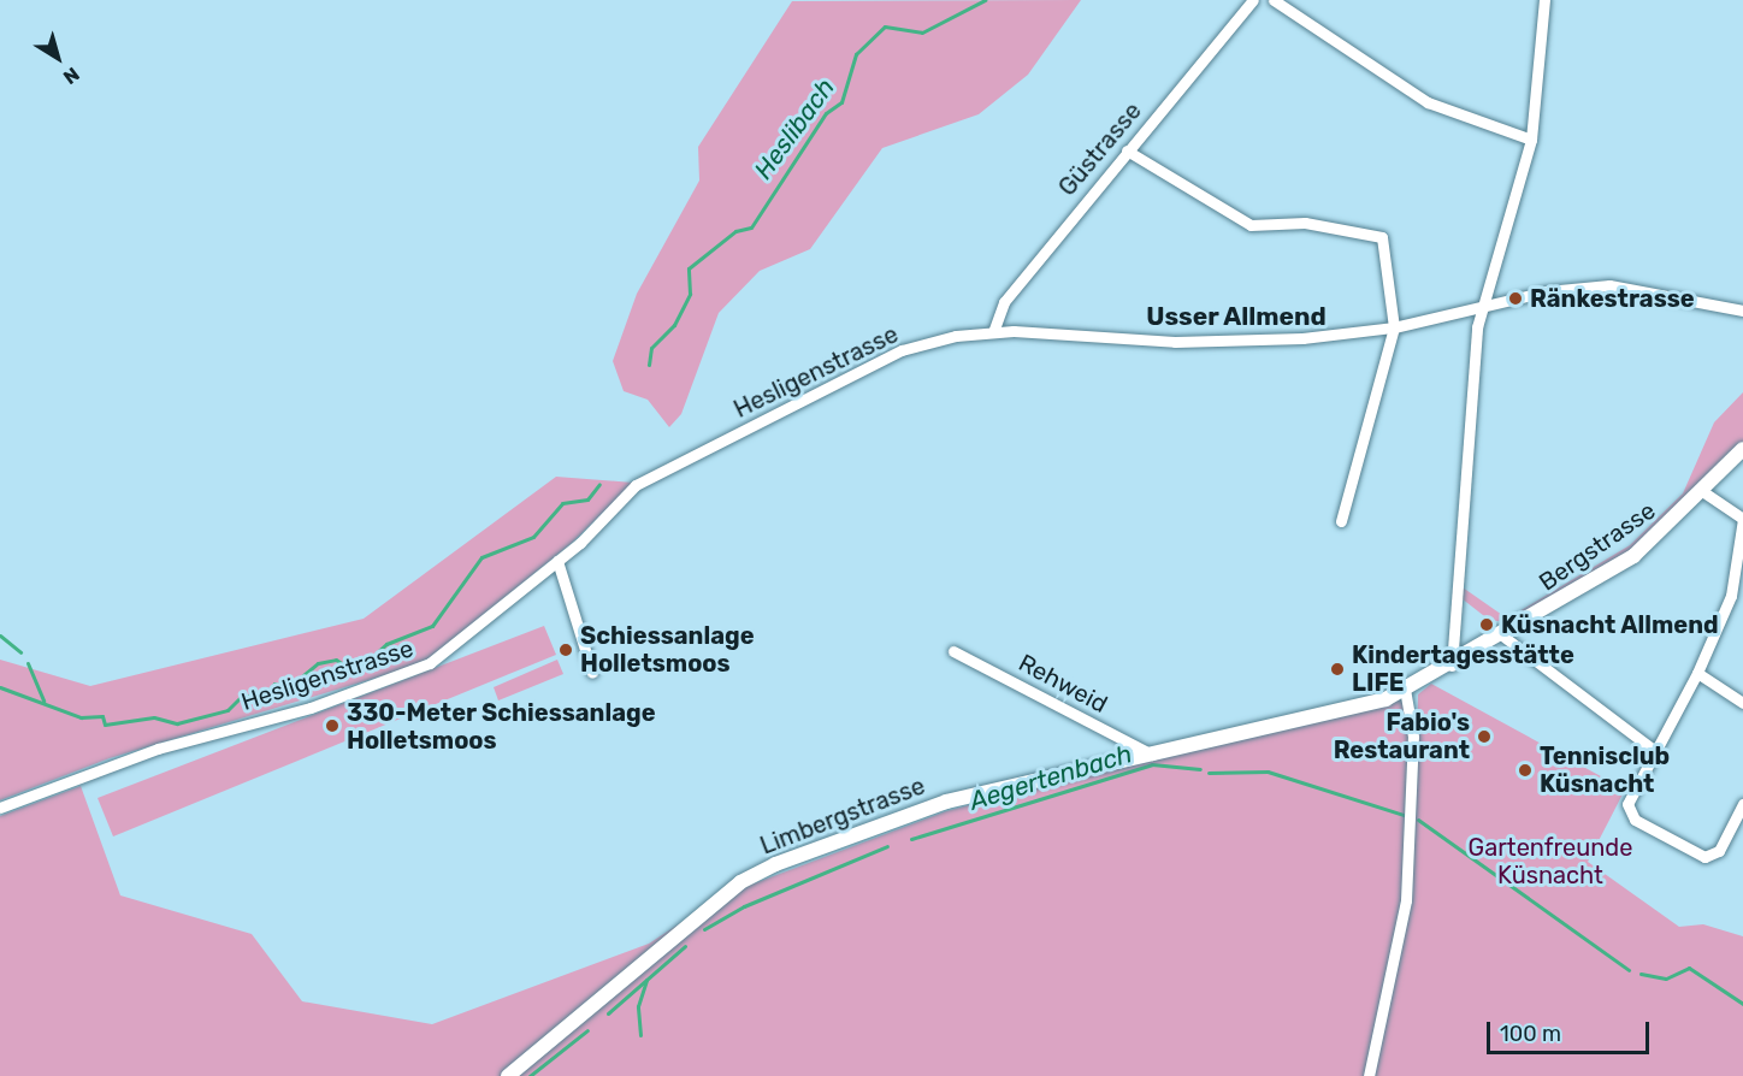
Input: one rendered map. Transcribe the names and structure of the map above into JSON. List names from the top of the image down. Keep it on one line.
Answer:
{"streets":{"street":["Güstrasse","Hesligenstrasse","Bergstrasse","Rehweid","Limbergstrasse"]},"crossings":[["Güstrasse","Hesligenstrasse"],["Bergstrasse","Limbergstrasse"],["Rehweid","Limbergstrasse"]],"districts":["Usser Allmend"],"water":["Heslibach","Aegertenbach"],"parks":["Gartenfreunde Küsnacht"],"places":["Ränkestrasse","Küsnacht Allmend","Schiessanlage Holletsmoos","Kindertagesstätte LIFE","330-Meter Schiessanlage Holletsmoos","Fabio's Restaurant","Tennisclub Küsnacht"],"scale_bar":"100 m","north":"bottom right"}
